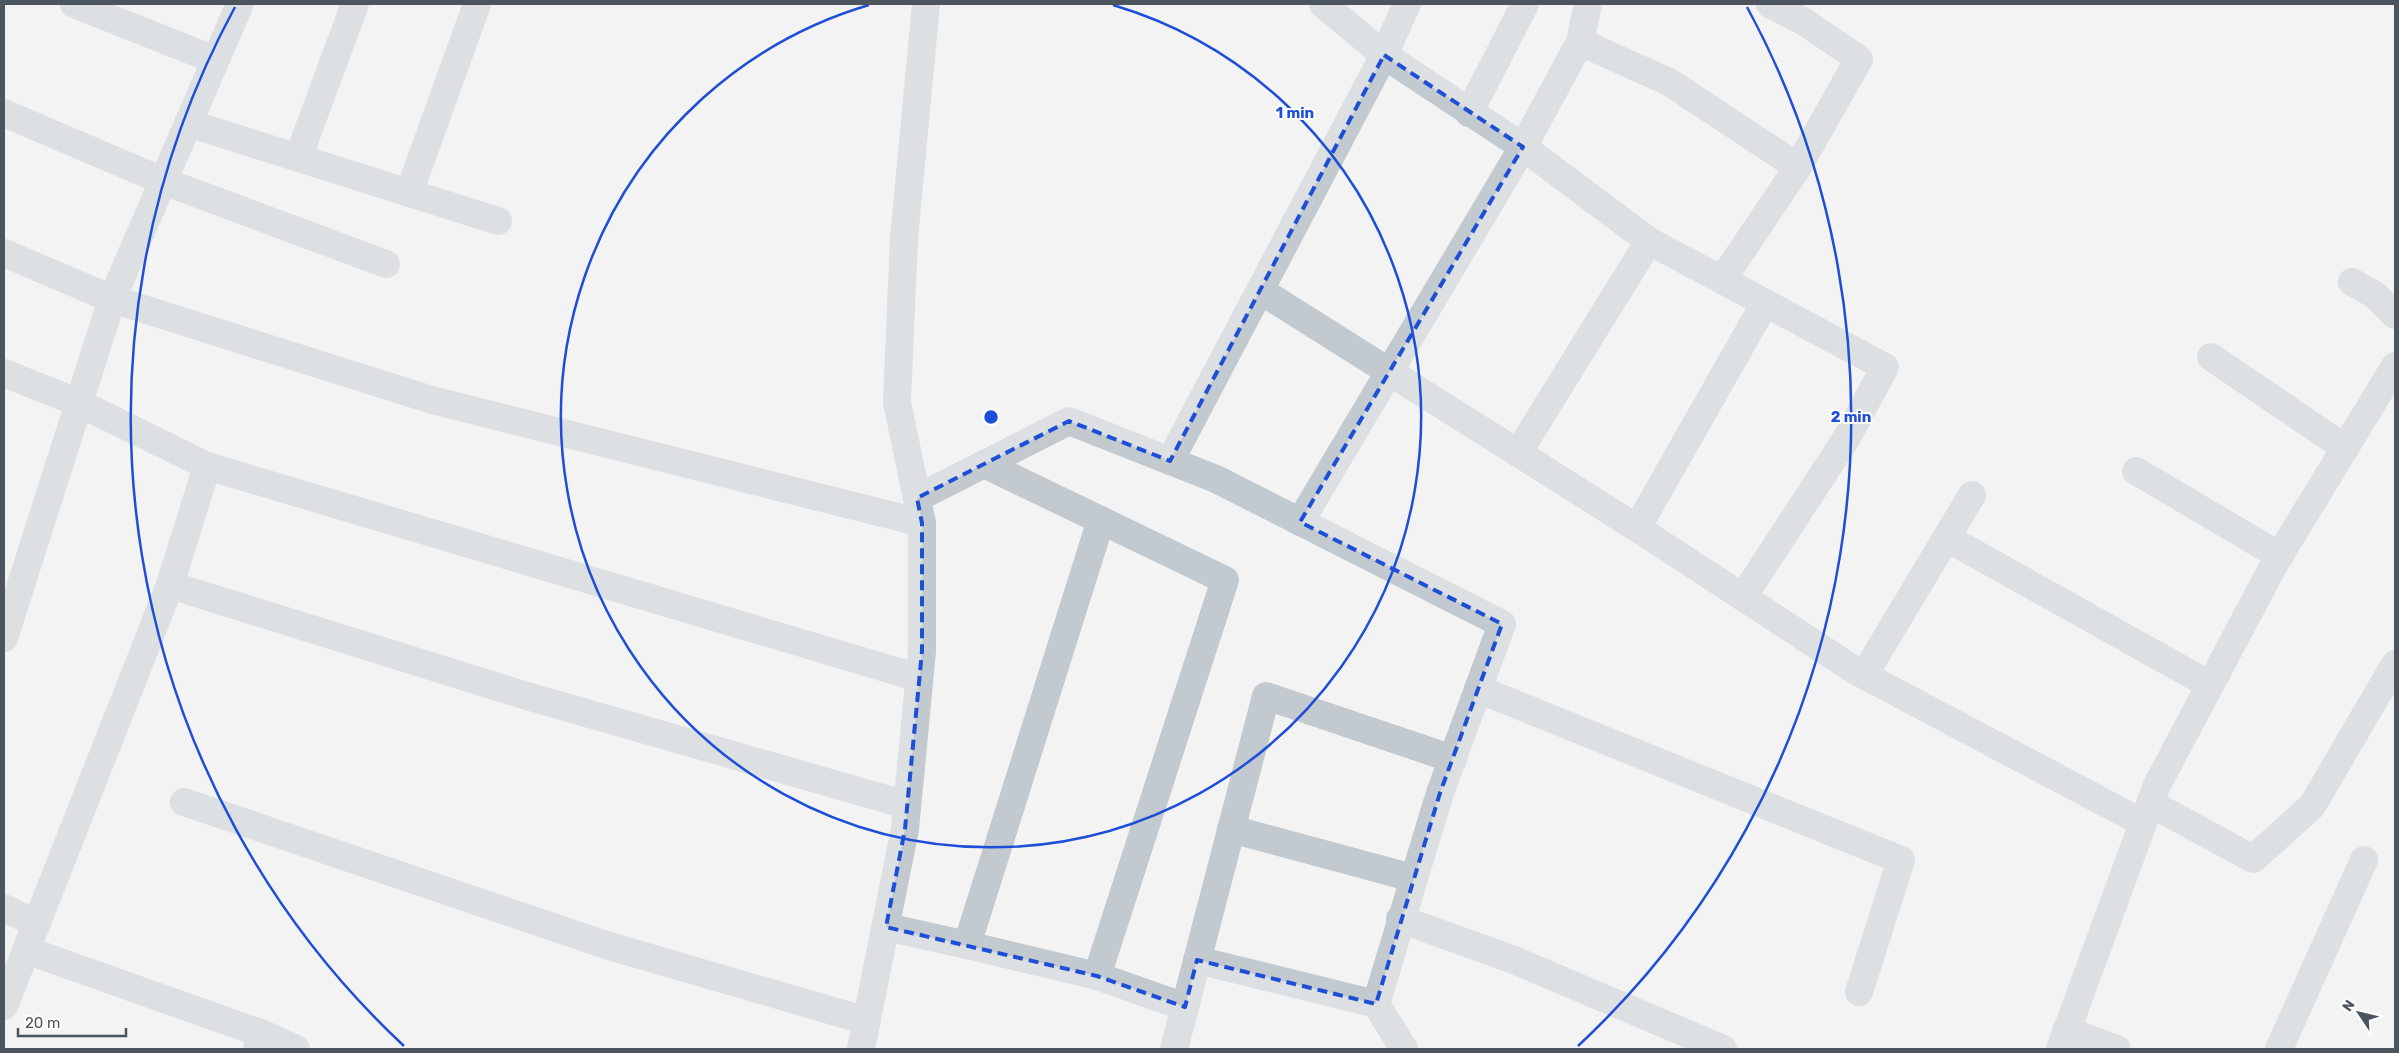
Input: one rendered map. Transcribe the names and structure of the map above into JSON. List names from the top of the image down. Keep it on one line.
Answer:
{"scale_bar":"20 m","north":"top left","rings":["1 min","2 min"]}
